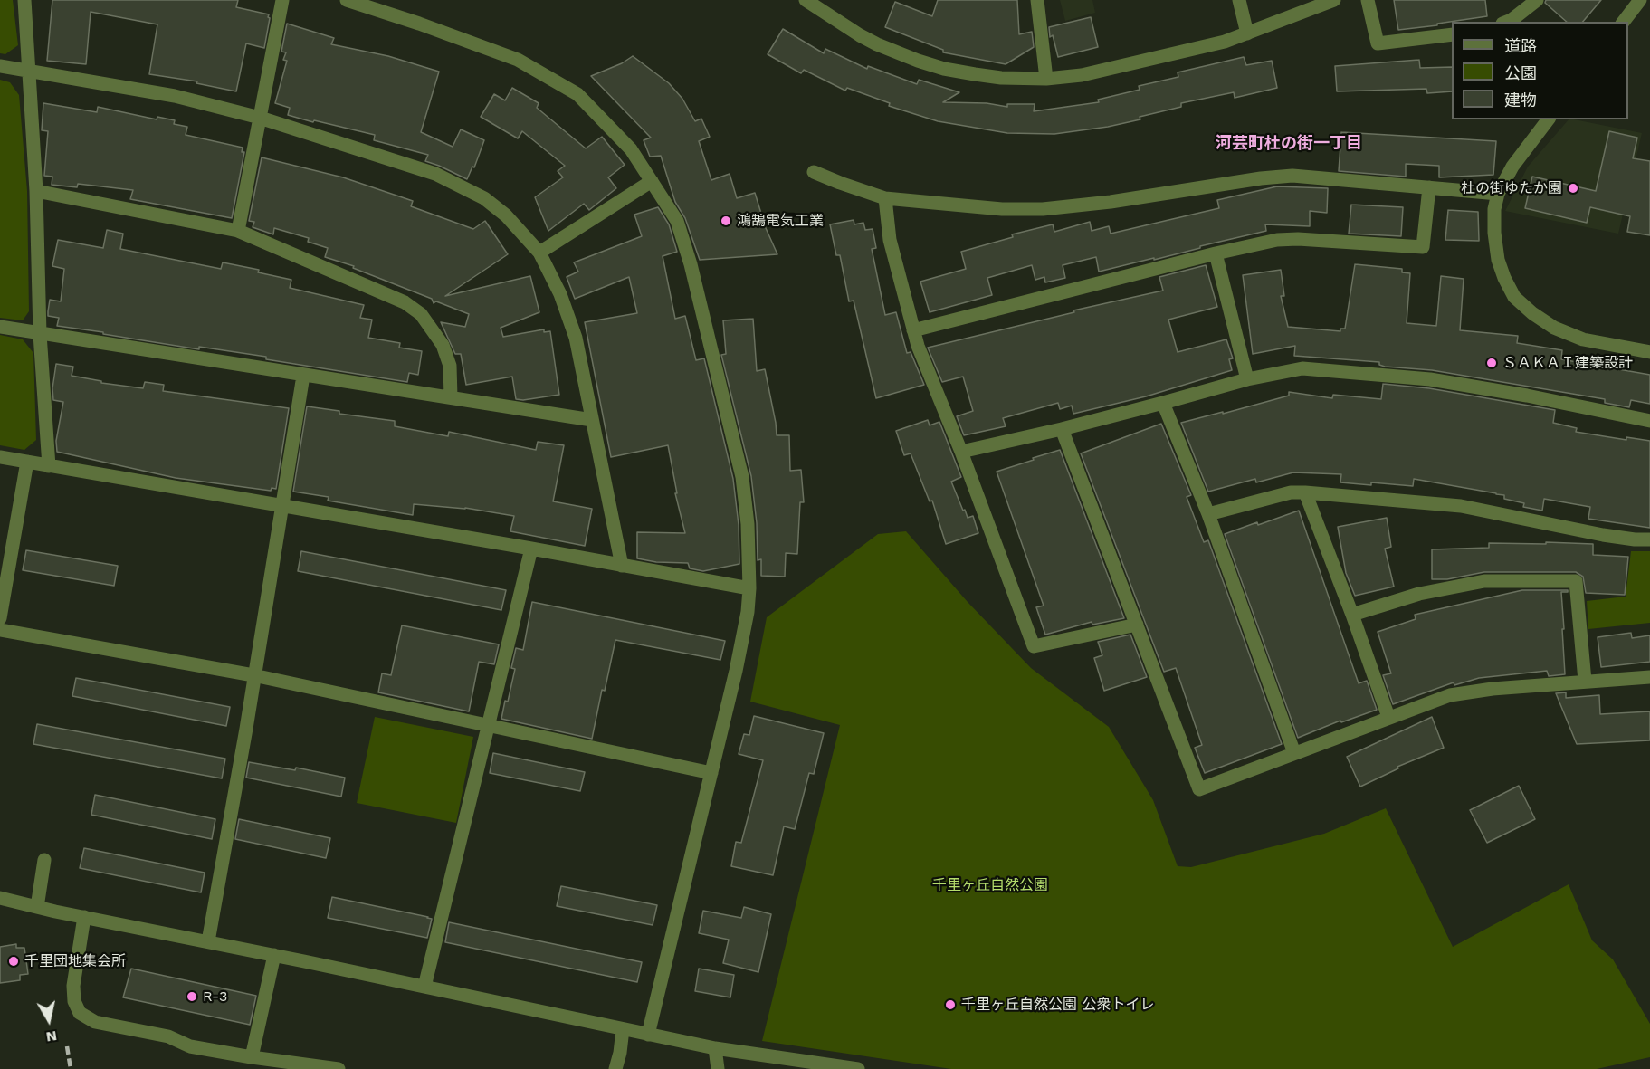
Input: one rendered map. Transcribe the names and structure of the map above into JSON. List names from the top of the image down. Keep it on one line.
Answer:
{"districts":["河芸町杜の街一丁目"],"parks":["千里ヶ丘自然公園"],"places":["杜の街ゆたか園","鴻鵠電気工業","ＳＡＫＡＩ建築設計","千里団地集会所","R-3","千里ヶ丘自然公園 公衆トイレ"],"legend":["道路","公園","建物"],"north":"bottom"}
